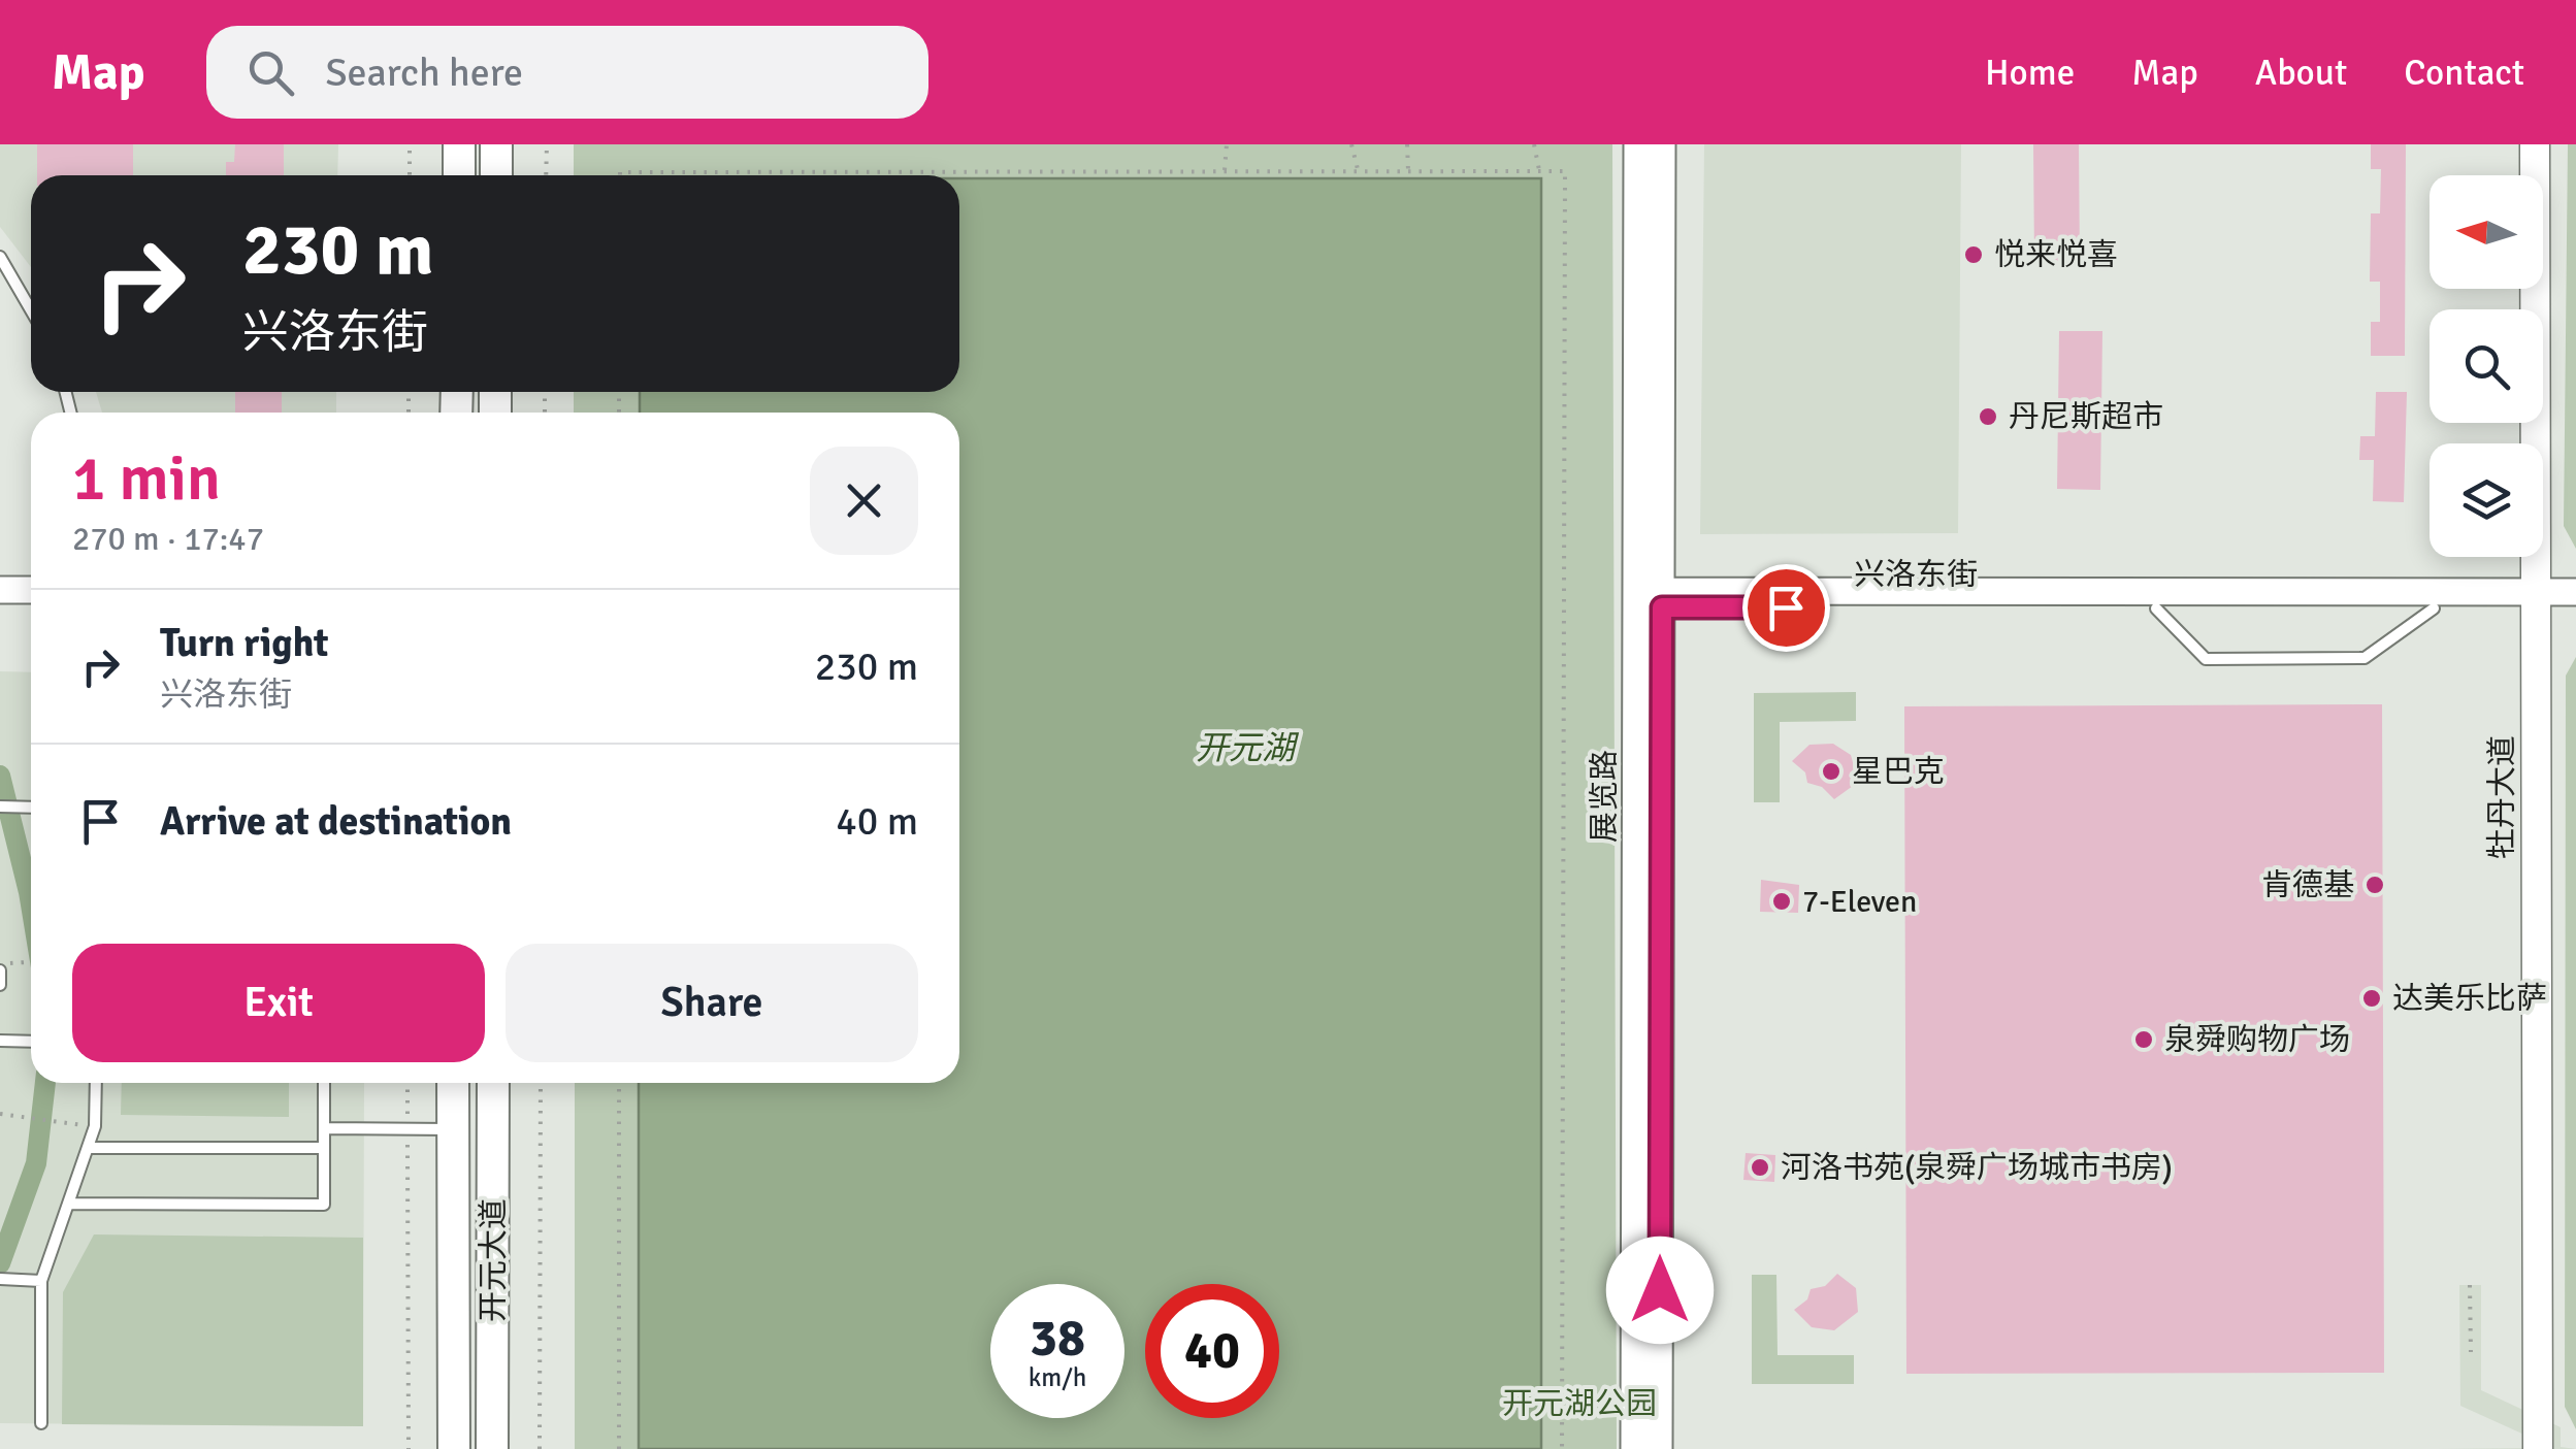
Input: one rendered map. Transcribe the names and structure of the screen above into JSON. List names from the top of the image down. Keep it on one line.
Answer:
{"streets":{"main road":["牡丹大道","开元大道"],"street":["兴洛东街","展览路"]},"crossings":[["兴洛东街","展览路"],["兴洛东街","牡丹大道"]],"water":["开元湖"],"parks":["开元湖公园"],"places":["悦来悦喜","丹尼斯超市","星巴克","肯德基","7-Eleven","达美乐比萨","泉舜购物广场","河洛书苑(泉舜广场城市书房)"],"north":"left","page":{"header":"Map","search":"Search here","nav":["Home","Map","About","Contact"],"turn":["230 m","兴洛东街"],"heading":["1 min","270 m · 17:47"],"list":[{"name":"Turn right","note":"兴洛东街","value":"230 m"},{"name":"Arrive at destination","value":"40 m"}],"buttons":["Exit","Share"],"speed":"38 km/h","limit":"40"}}
